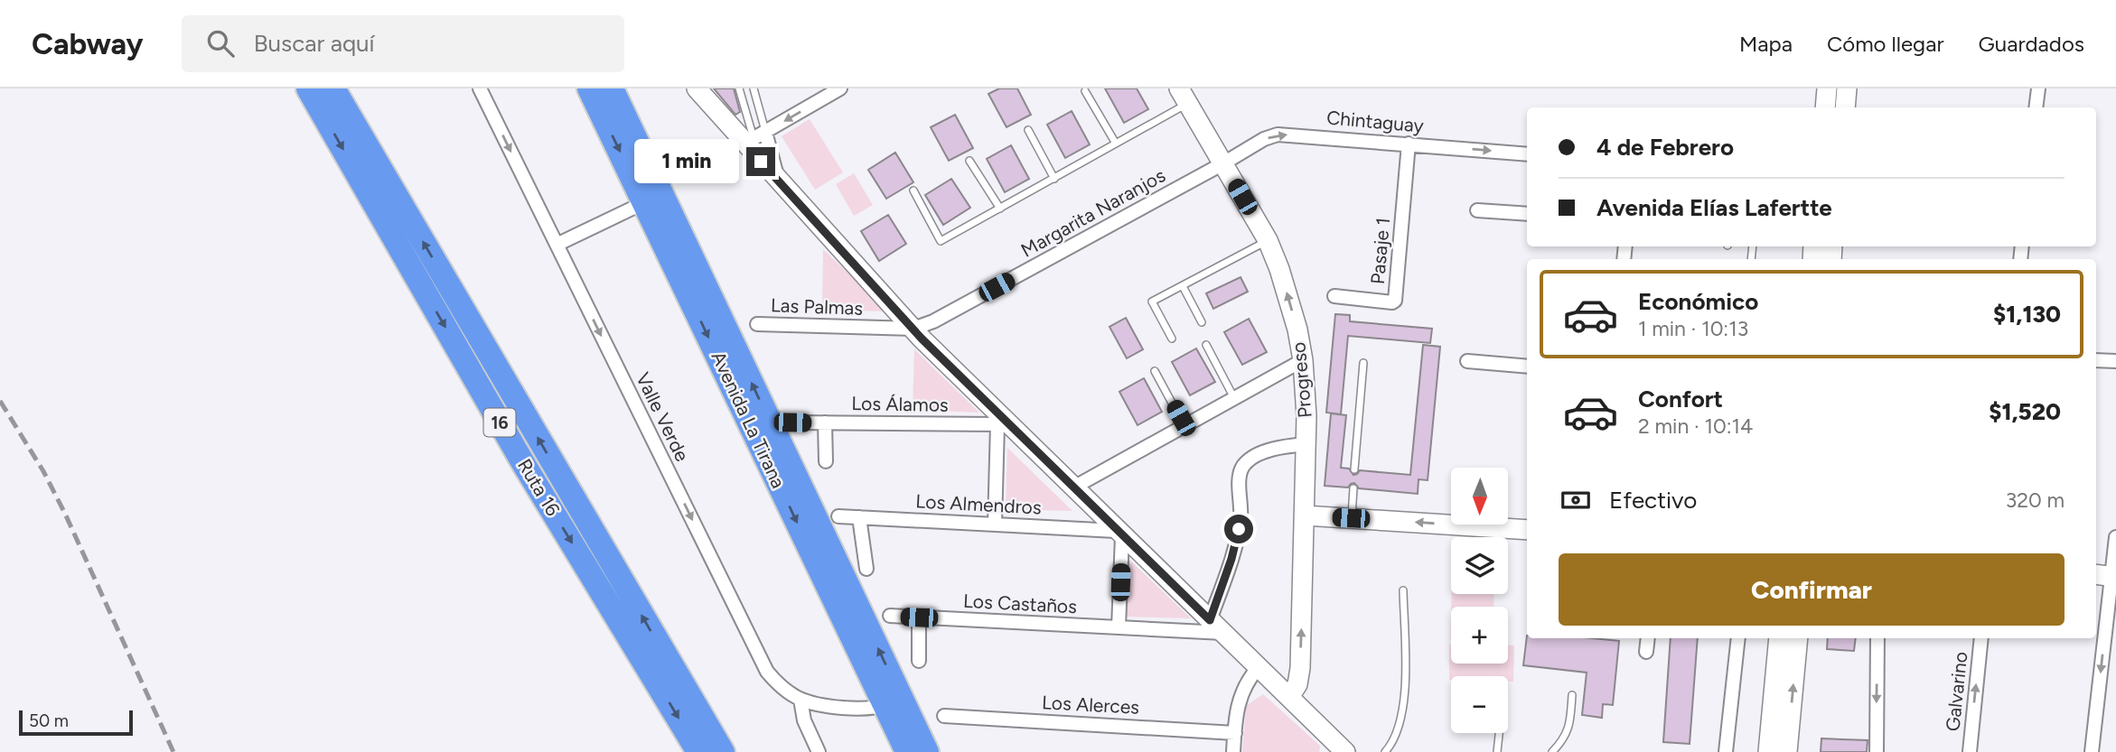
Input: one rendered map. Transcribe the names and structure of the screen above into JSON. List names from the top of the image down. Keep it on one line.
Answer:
{"streets":{"highway":["Avenida La Tirana","16","Ruta 16"],"street":["Chintaguay","Margarita Naranjos","Pasaje 1","Las Palmas","Progreso","Los Álamos","Valle Verde","Los Almendros","Los Castaños","Galvarino","Los Alerces"]},"crossings":[["Chintaguay","Margarita Naranjos"],["Chintaguay","Pasaje 1"],["Chintaguay","Progreso"],["Margarita Naranjos","Las Palmas"],["Margarita Naranjos","Progreso"]],"one_way":["Chintaguay","Progreso","Valle Verde"],"scale_bar":"50 m","north":"bottom","page":{"header":"Cabway","search":"Buscar aquí","nav":["Mapa","Cómo llegar","Guardados"],"banner":["4 de Febrero","Avenida Elías Lafertte"],"bubble":"1 min","list":[{"name":"Económico","note":"1 min · 10:13","value":"$1,130"},{"name":"Confort","note":"2 min · 10:14","value":"$1,520"}],"pay":["Efectivo","320 m"],"map_buttons":["+","−"],"buttons":"Confirmar","scale":"50 m"}}
